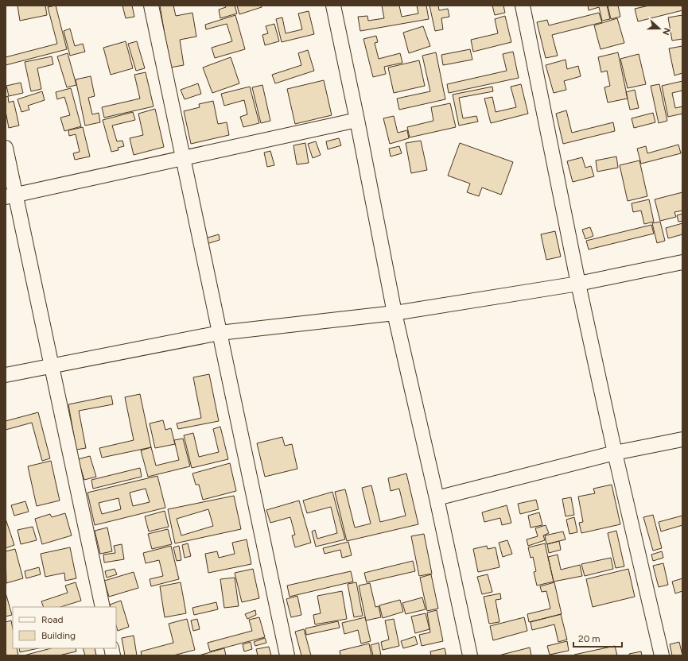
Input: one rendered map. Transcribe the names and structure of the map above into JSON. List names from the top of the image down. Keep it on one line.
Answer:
{"legend":["Road","Building"],"scale_bar":"20 m","north":"right"}
